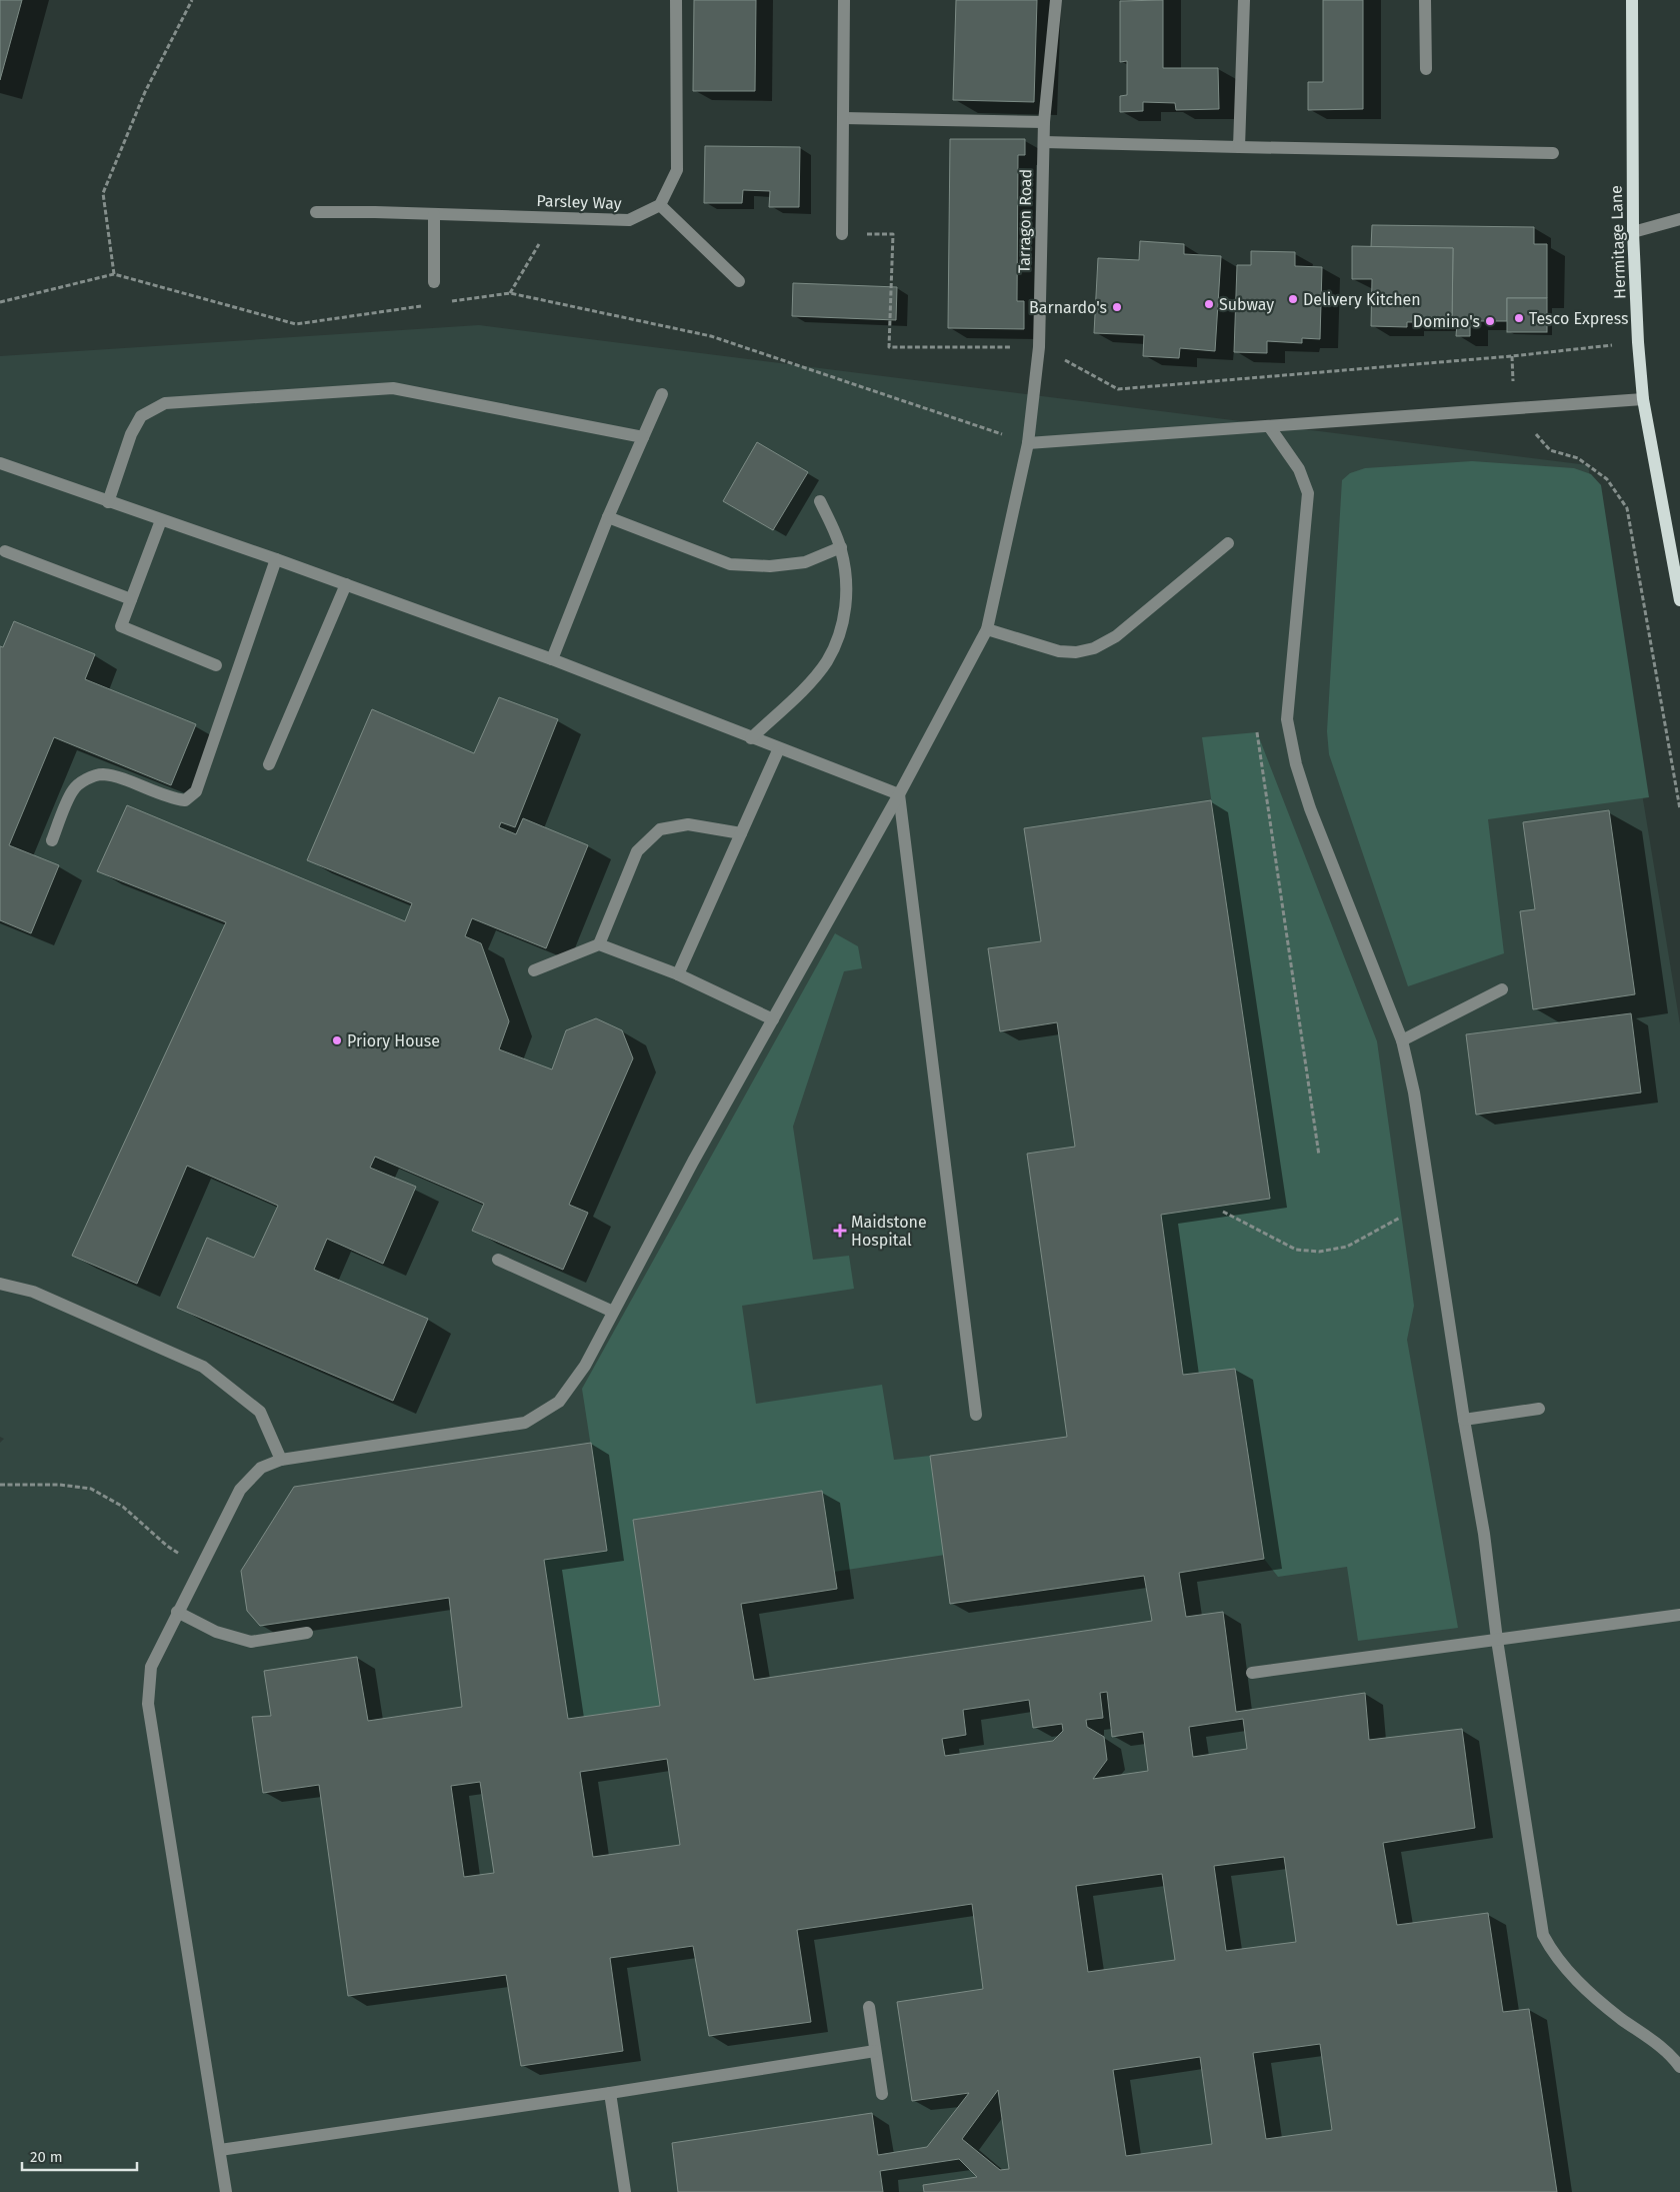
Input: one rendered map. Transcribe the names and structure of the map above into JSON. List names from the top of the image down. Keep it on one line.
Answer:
{"streets":{"main road":["Hermitage Lane"],"street":["Parsley Way","Tarragon Road"]},"places":{"other":["Delivery Kitchen","Subway","Barnardo's","Tesco Express","Domino's","Priory House"],"health":["Maidstone Hospital"]},"scale_bar":"20 m"}
